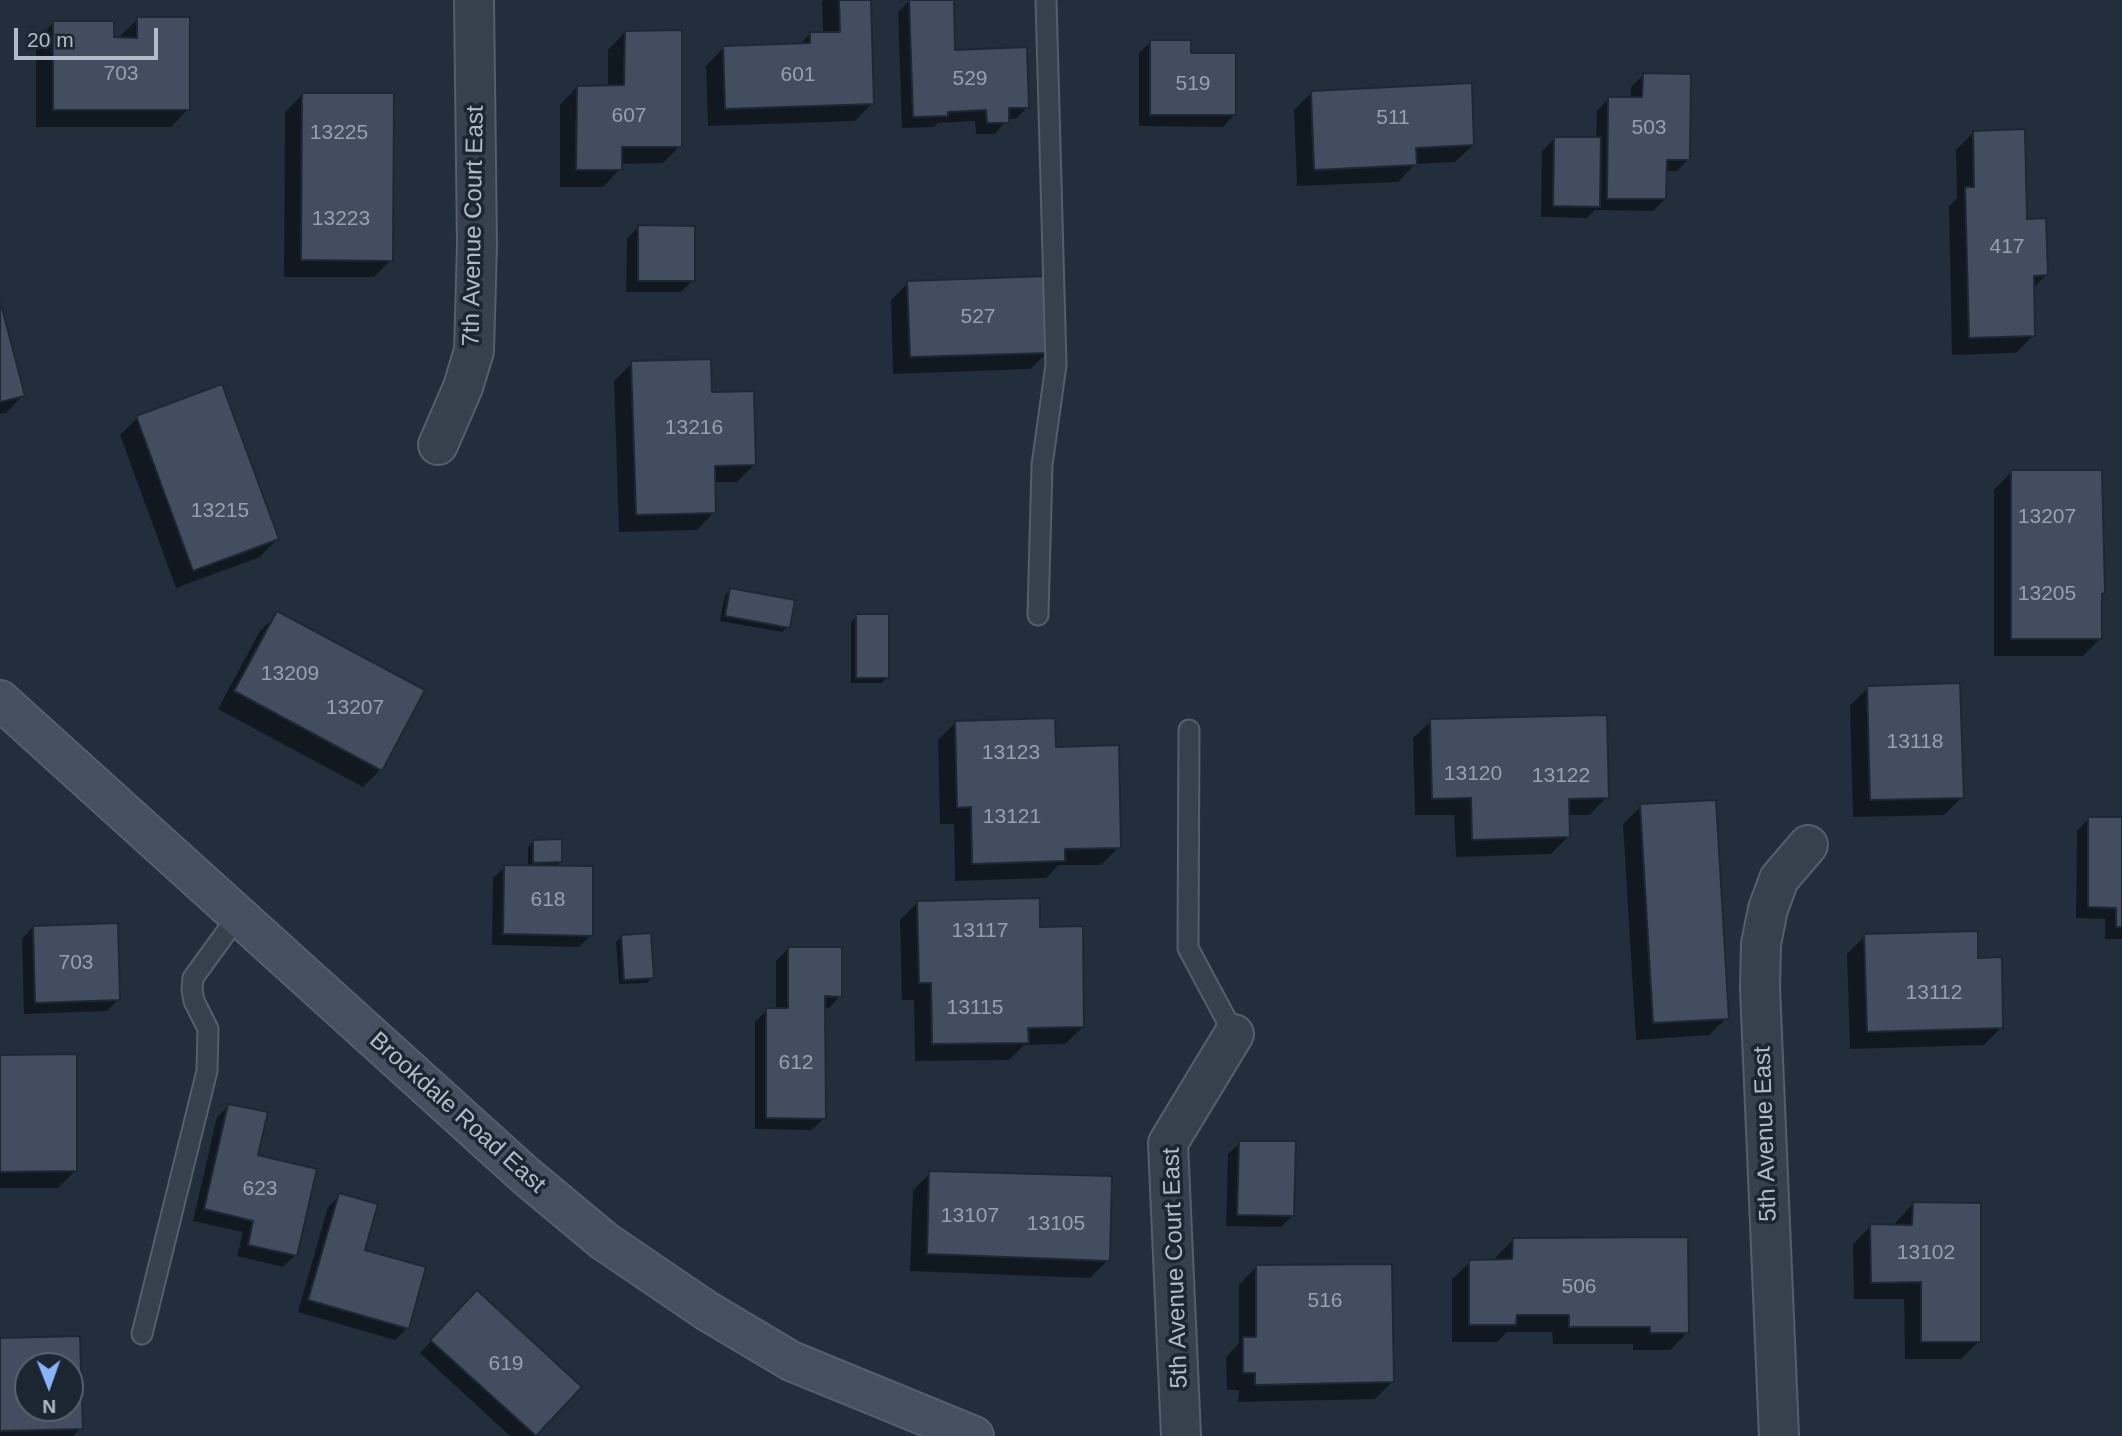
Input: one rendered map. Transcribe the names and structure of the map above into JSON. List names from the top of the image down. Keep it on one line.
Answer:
{"streets":{"main road":["Brookdale Road East"],"street":["7th Avenue Court East","5th Avenue East","5th Avenue Court East"]},"house_numbers":["703","601","529","519","607","511","503","13225","13223","417","527","13216","13215","13207","13205","13209","13207","13118","13123","13120","13122","13121","618","13117","703","13112","13115","612","623","13107","13105","13102","506","516","619"],"scale_bar":"20 m","north":"bottom"}
